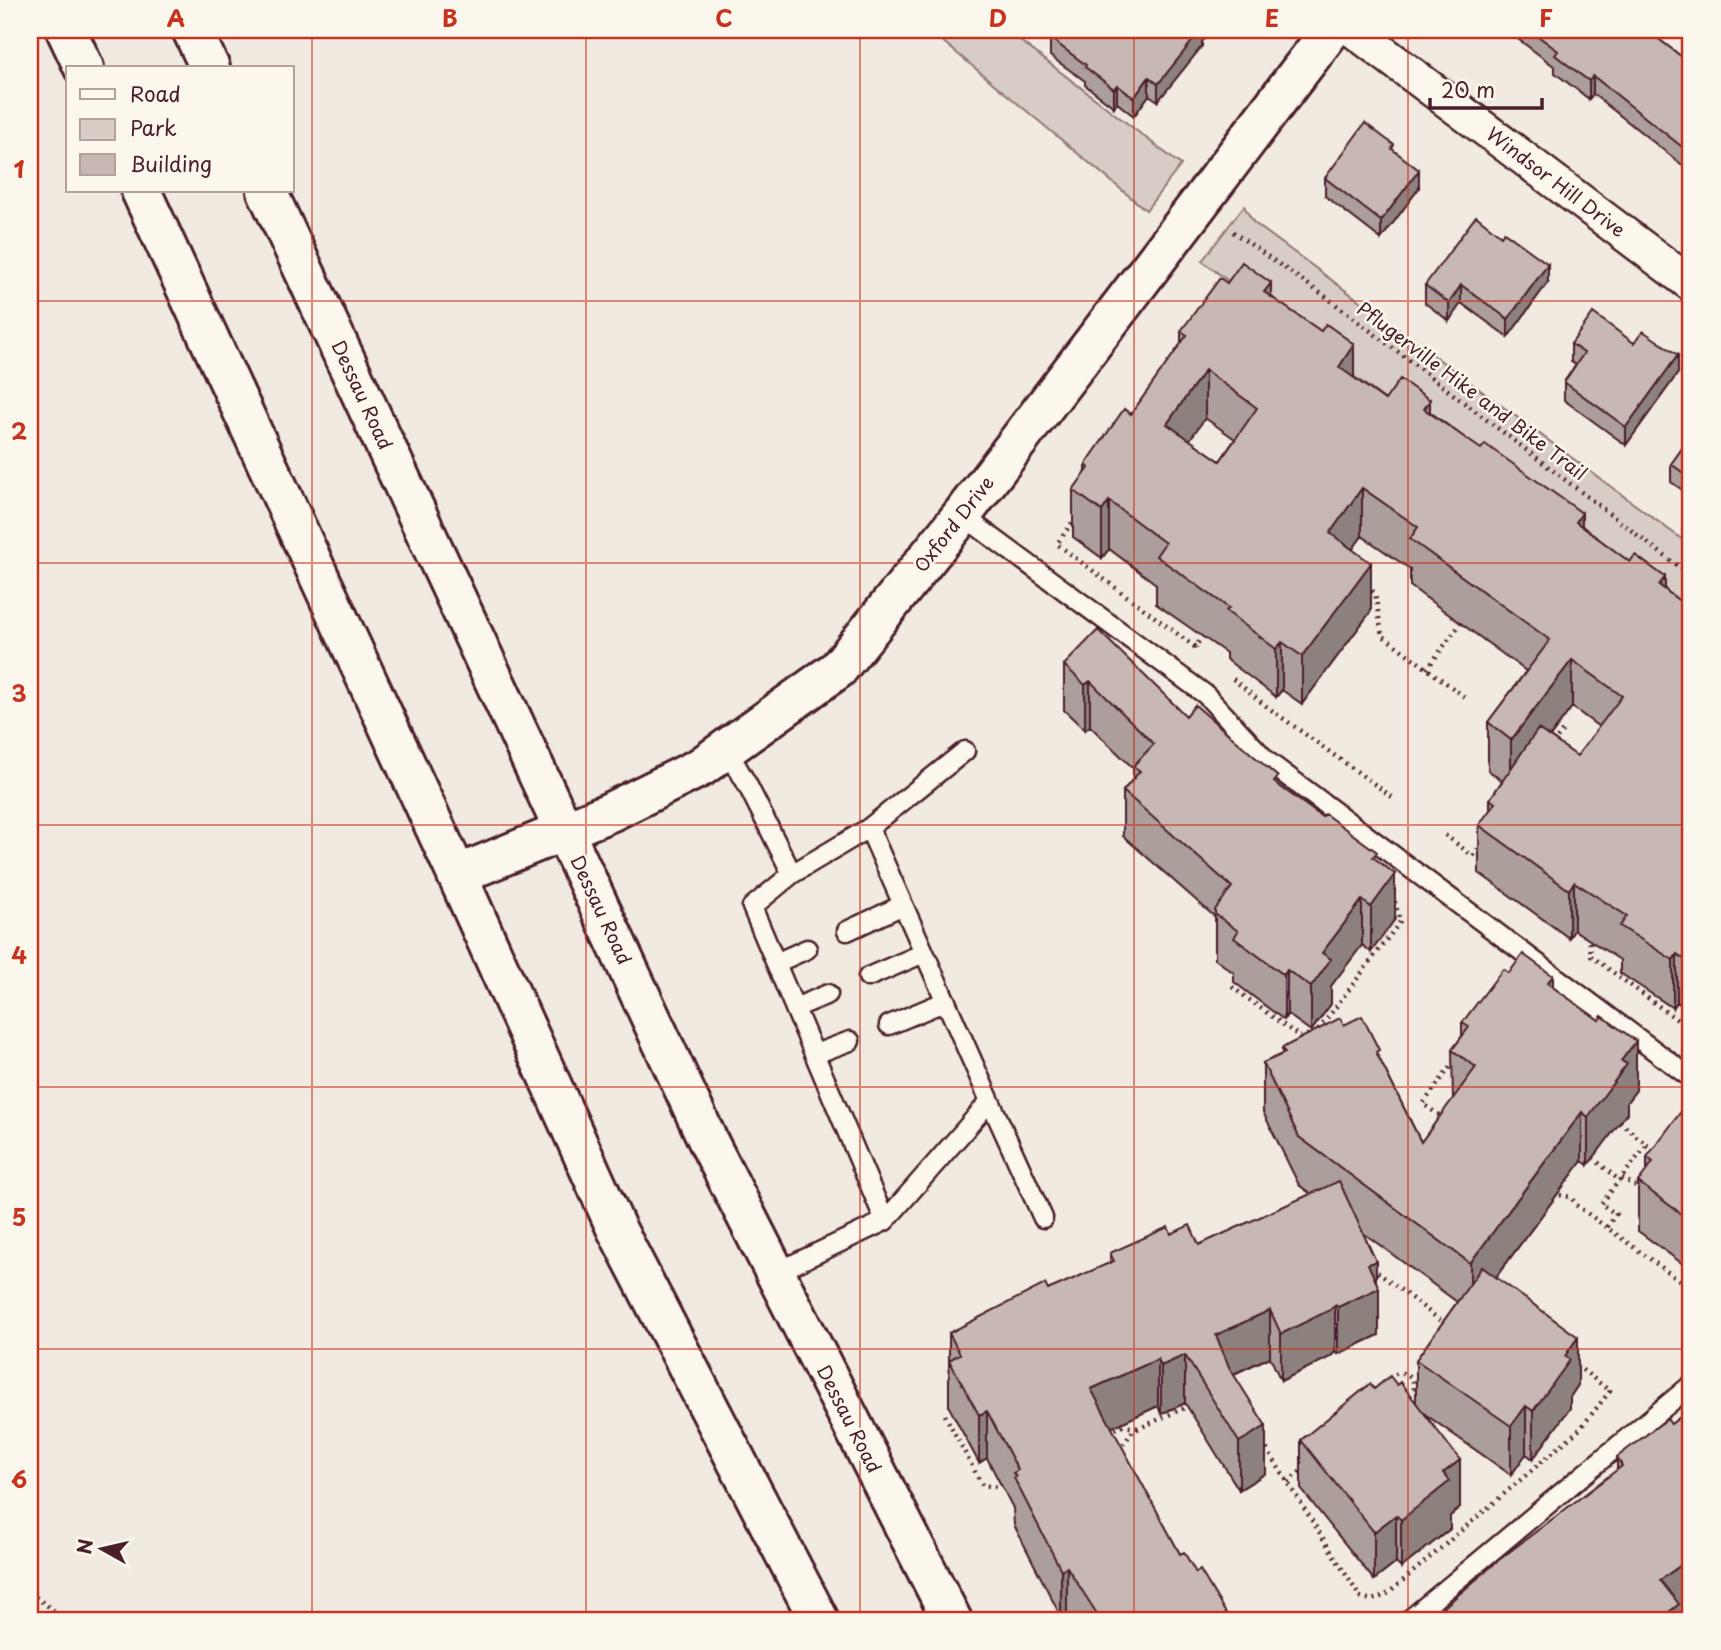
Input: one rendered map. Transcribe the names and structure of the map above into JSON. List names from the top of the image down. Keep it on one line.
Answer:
{"streets":{"main road":["Dessau Road","Oxford Drive"],"street":["Windsor Hill Drive"],"path":["Pflugerville Hike and Bike Trail"]},"crossings":[["Dessau Road","Oxford Drive"]],"legend":["Road","Park","Building"],"scale_bar":"20 m","north":"left","grid":{"columns":["A","B","C","D","E","F"],"rows":["1","2","3","4","5","6"]}}
